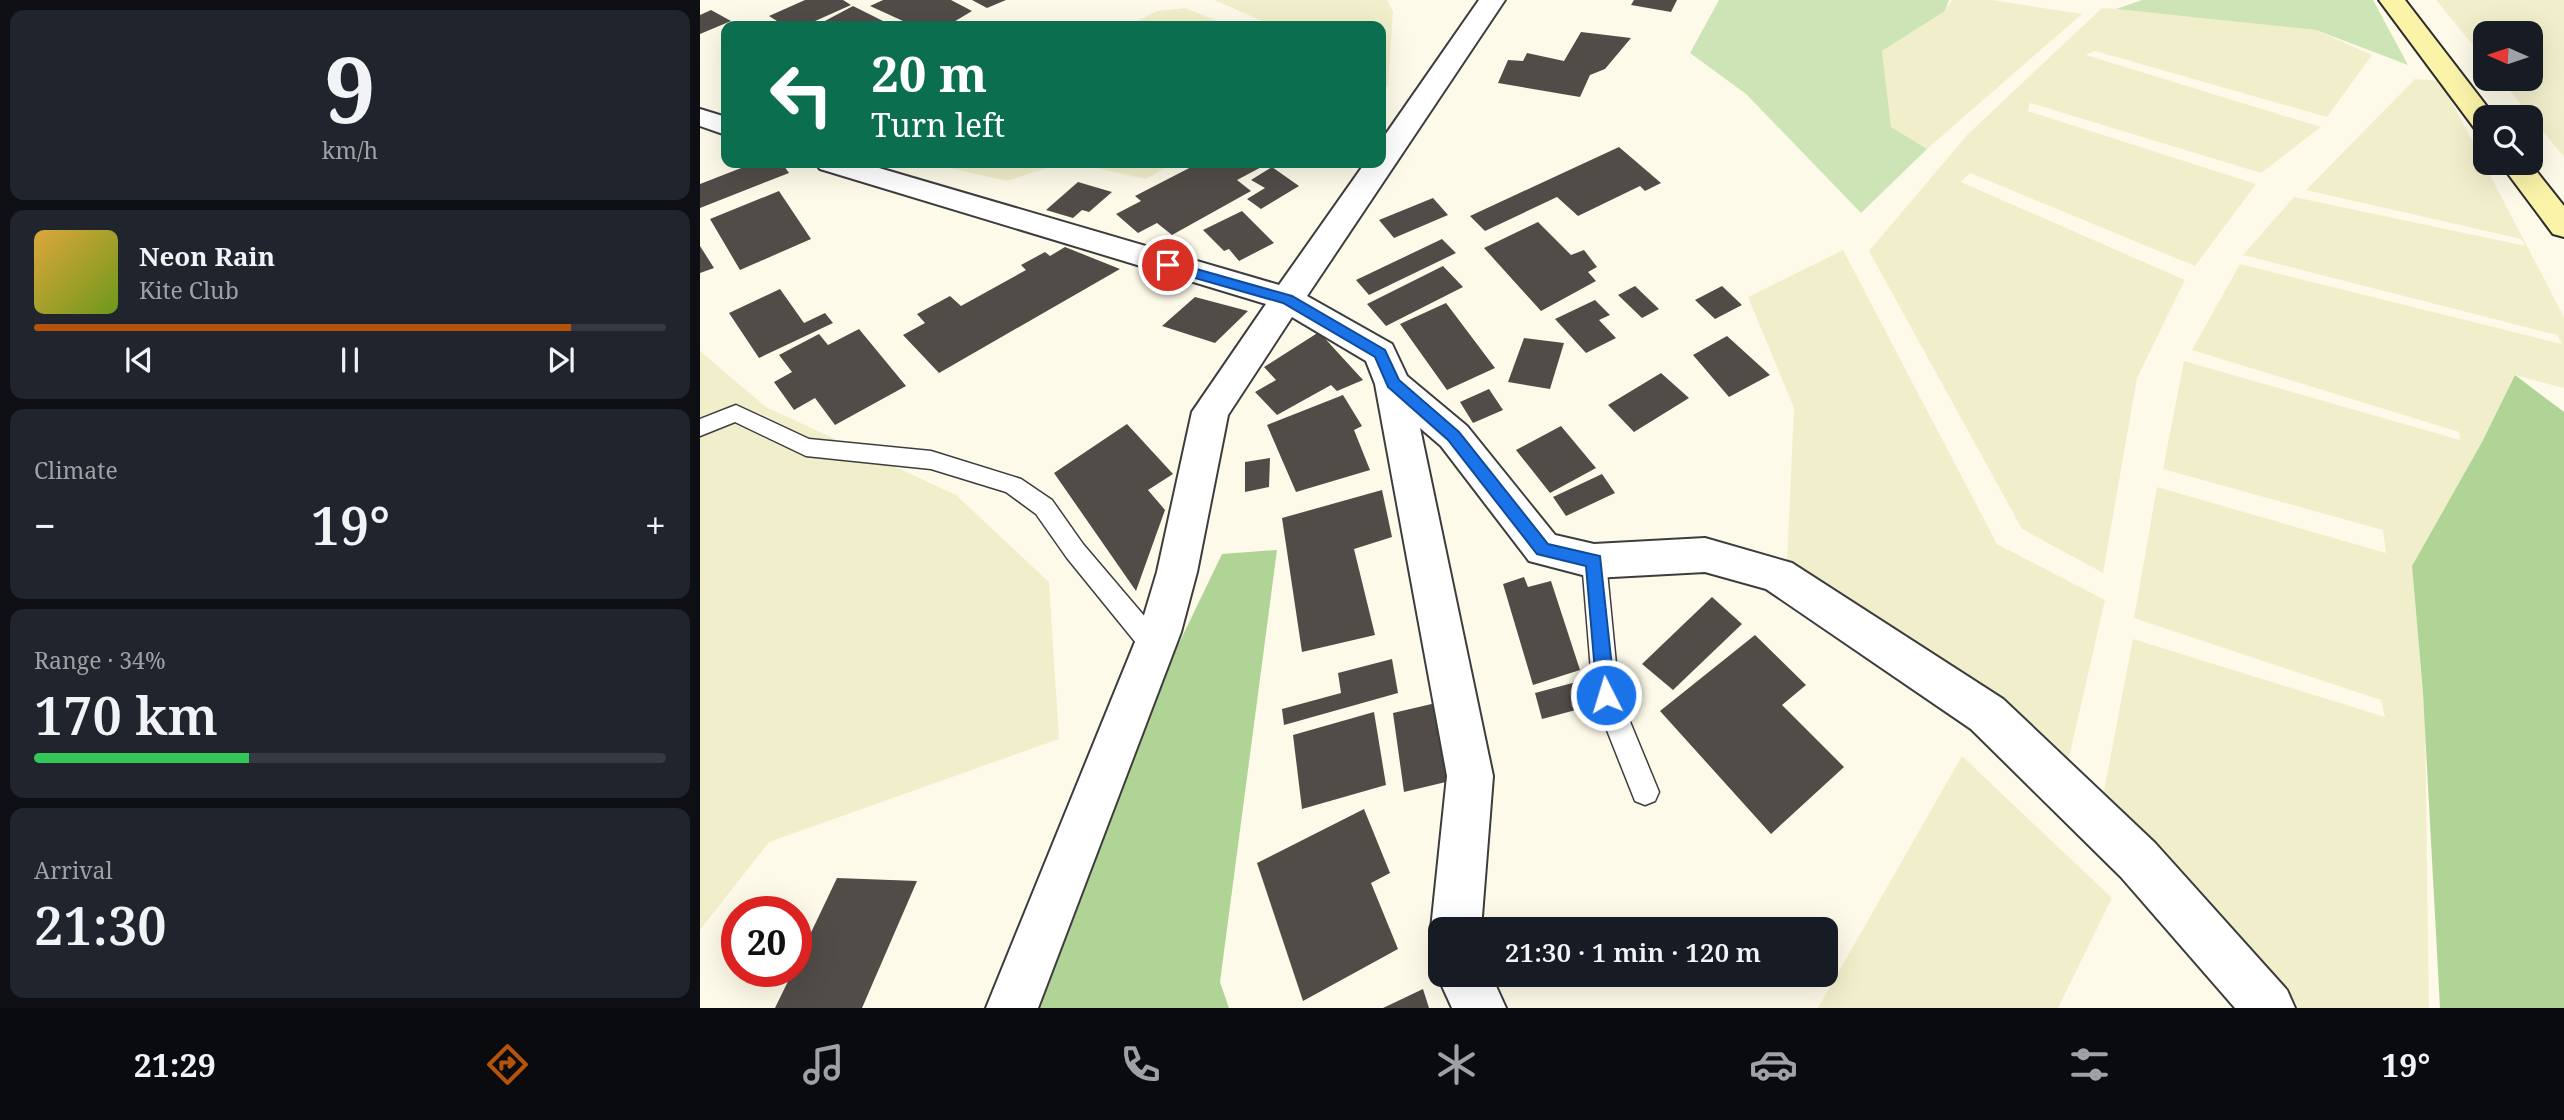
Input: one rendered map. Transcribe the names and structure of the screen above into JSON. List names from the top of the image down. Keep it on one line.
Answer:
{"north":"left","page":{"tile":[["9","km/h"],"Climate",["Range · 34%","170 km"],["Arrival","21:30"]],"turn":["20 m","Turn left"],"song":["Neon Rain","Kite Club"],"heat":["−","19°","+"],"limit":"20","trip":"21:30 · 1 min · 120 m","tabs":["21:29","19°"]}}
